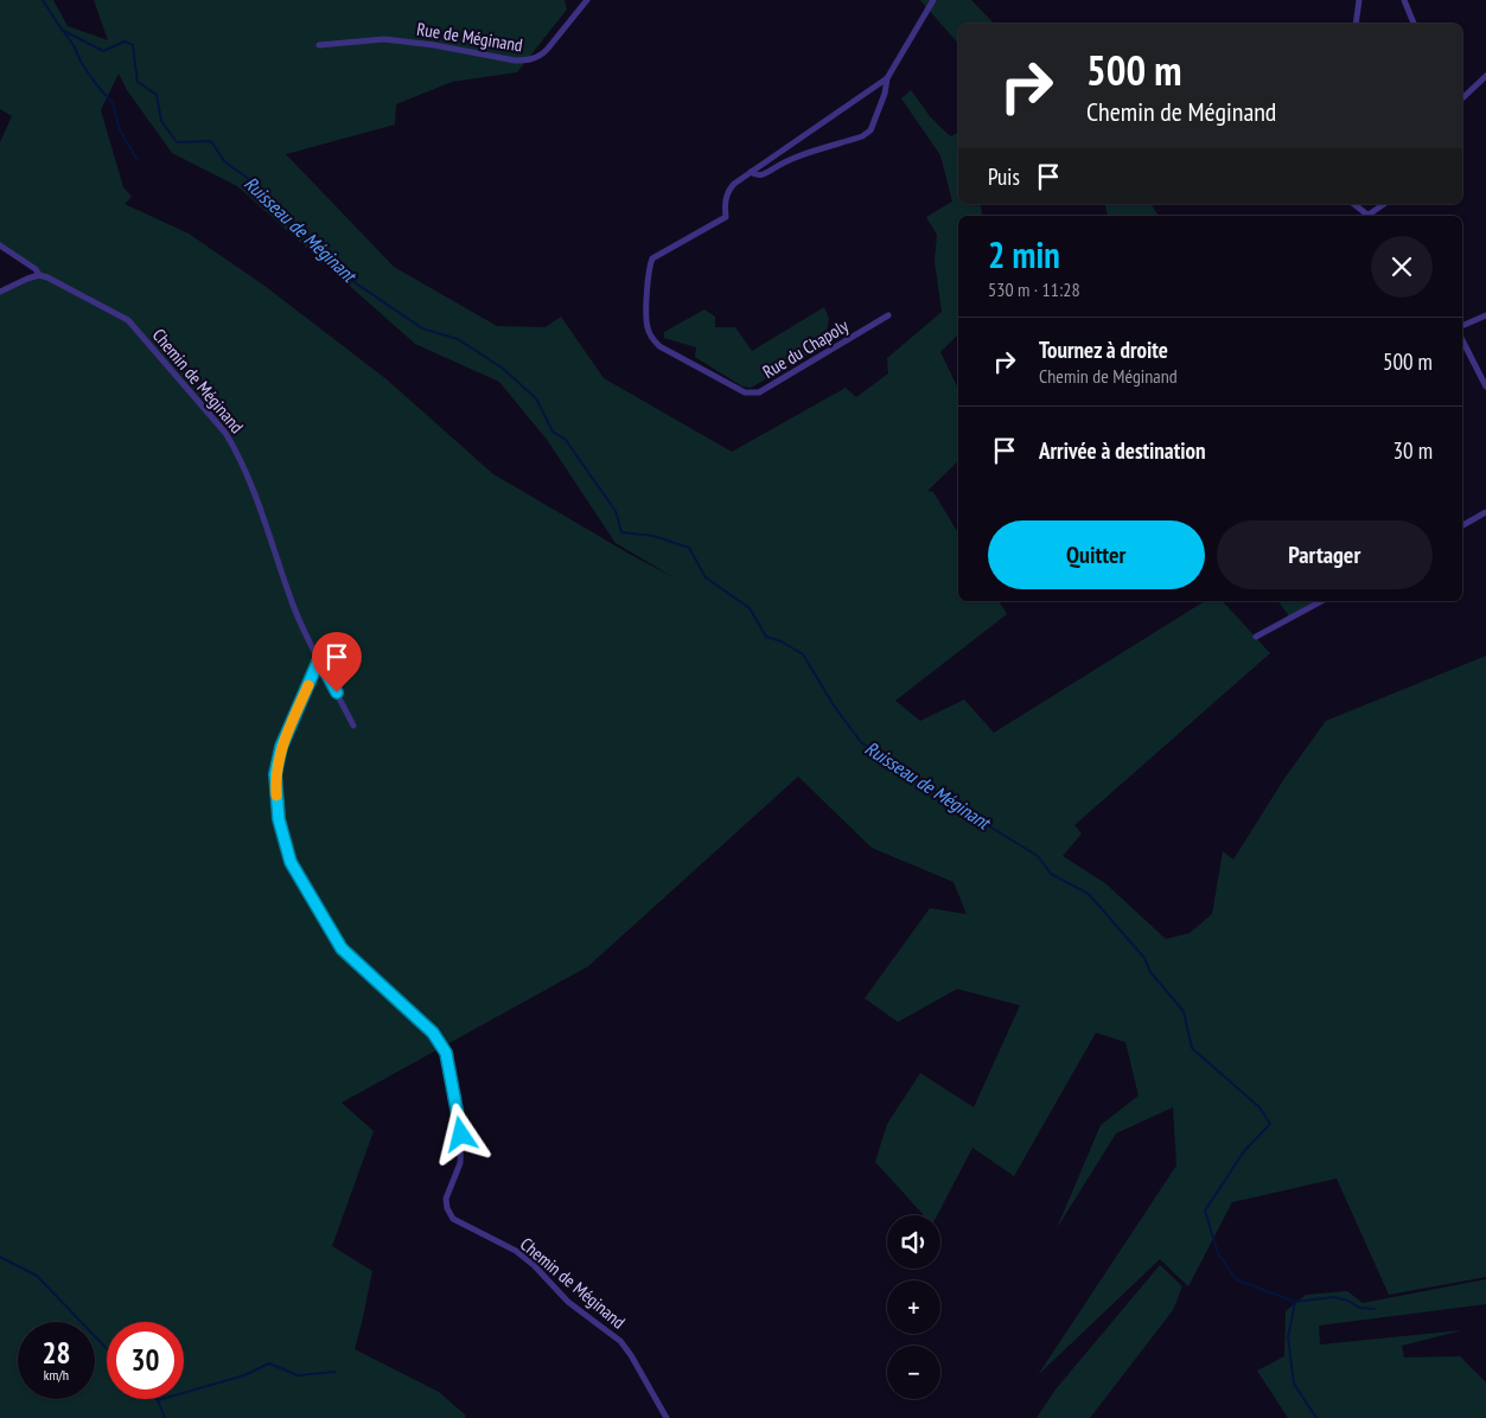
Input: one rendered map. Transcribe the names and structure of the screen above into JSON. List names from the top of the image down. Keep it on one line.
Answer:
{"streets":{"street":["Rue de Méginand","Rue du Chapoly","Chemin de Méginand"]},"water":["Ruisseau de Méginant"],"page":{"turn":["500 m","Chemin de Méginand"],"then":"Puis","heading":["2 min","530 m · 11:28"],"list":[{"name":"Tournez à droite","note":"Chemin de Méginand","value":"500 m"},{"name":"Arrivée à destination","value":"30 m"}],"buttons":["Quitter","Partager"],"map_buttons":["+","−"],"speed":"28 km/h","limit":"30"}}
